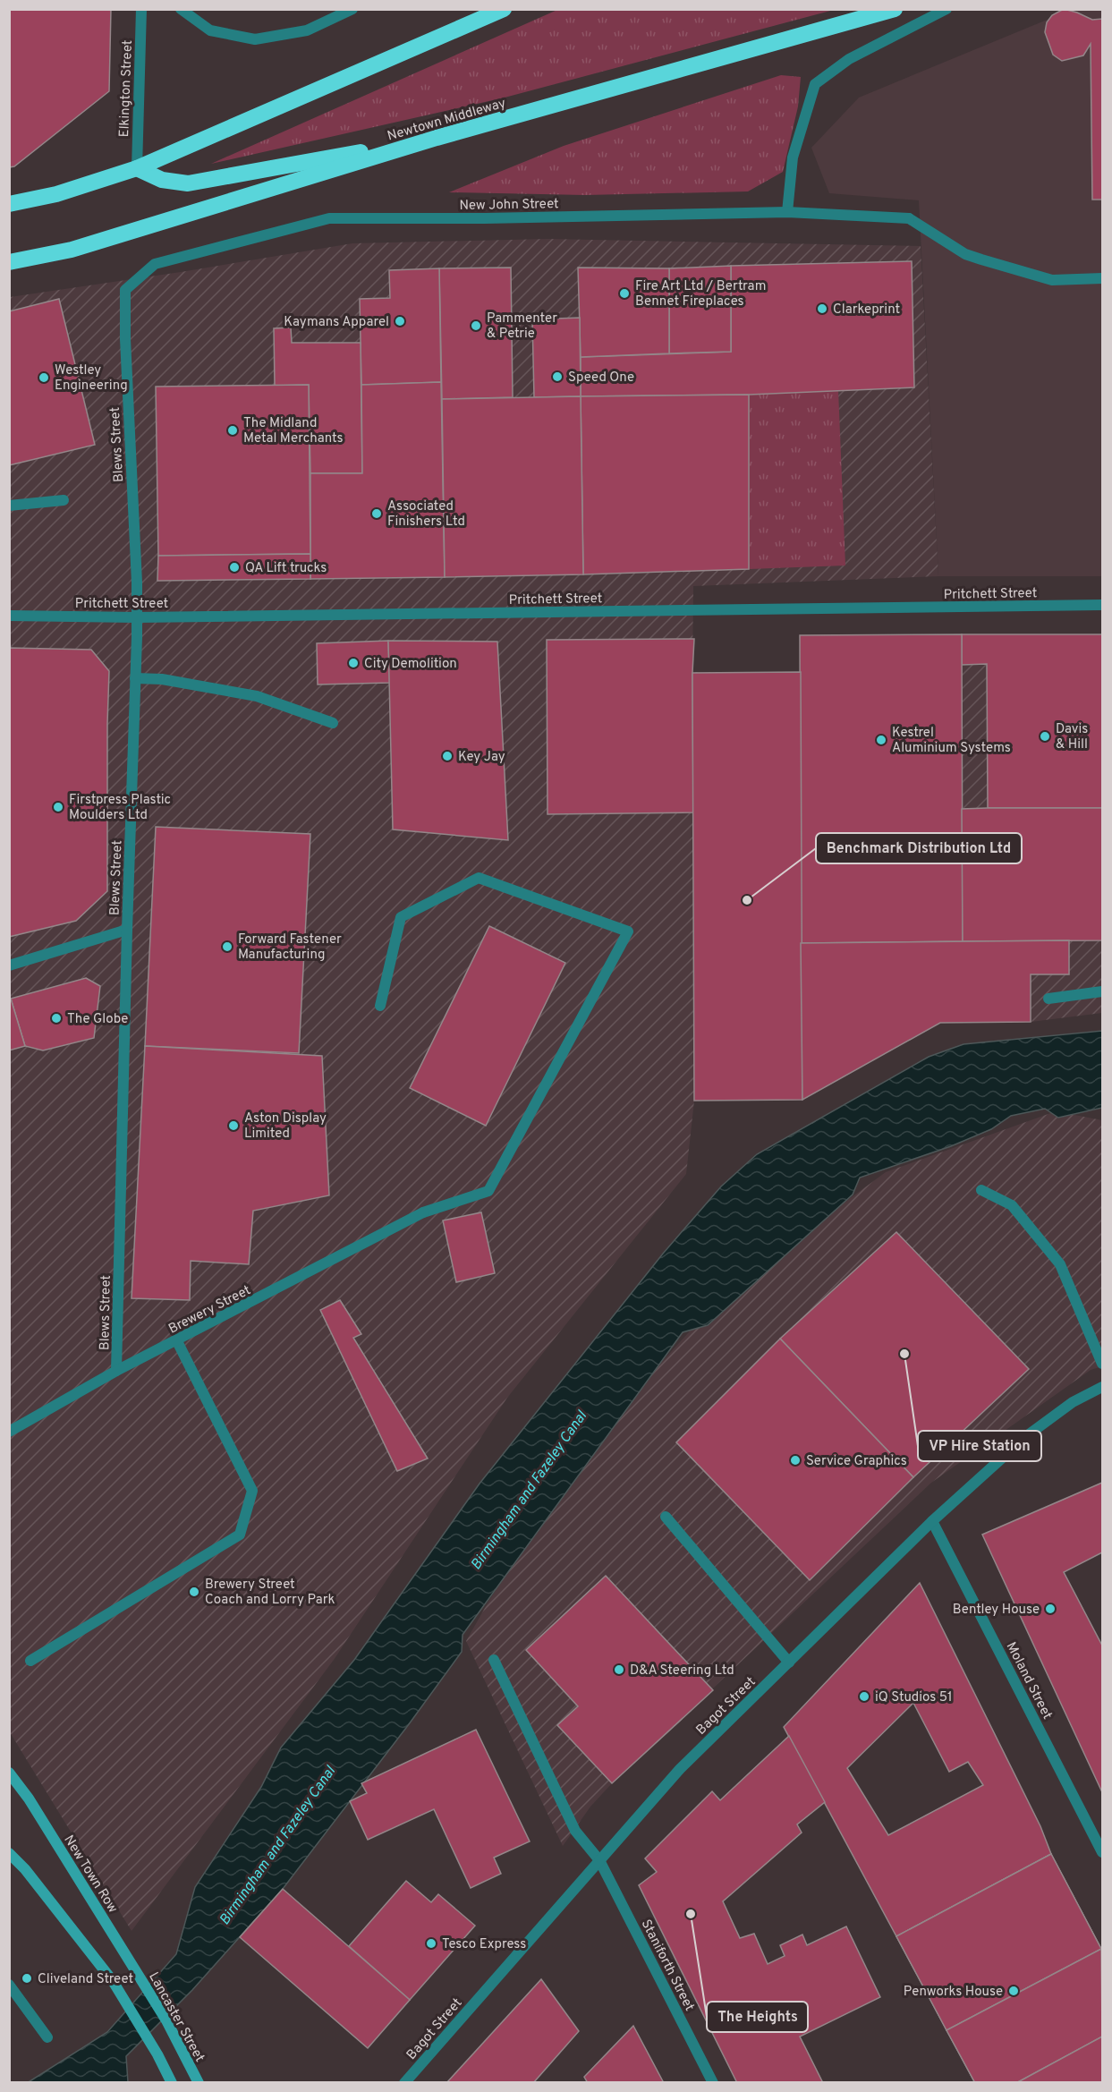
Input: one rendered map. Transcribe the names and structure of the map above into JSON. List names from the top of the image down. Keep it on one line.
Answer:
{"streets":{"highway":["Newtown Middleway"],"main road":["New Town Row","Lancaster Street"],"street":["Elkington Street","New John Street","Blews Street","Pritchett Street","Brewery Street","Moland Street","Bagot Street","Staniforth Street"]},"crossings":[["New John Street","Blews Street"],["Blews Street","Pritchett Street"],["Blews Street","Brewery Street"],["Moland Street","Bagot Street"],["Bagot Street","Staniforth Street"],["New Town Row","Lancaster Street"]],"water":["Birmingham and Fazeley Canal"],"places":["Fire Art Ltd / Bertram Bennet Fireplaces","Clarkeprint","Kaymans Apparel","Pammenter & Petrie","Speed One","Westley Engineering","The Midland Metal Merchants","Associated Finishers Ltd","QA Lift trucks","City Demolition","Davis & Hill","Kestrel Aluminium Systems","Key Jay","Firstpress Plastic Moulders Ltd","Benchmark Distribution Ltd","Forward Fastener Manufacturing","The Globe","Aston Display Limited","VP Hire Station","Service Graphics","Brewery Street Coach and Lorry Park","Bentley House","D&A Steering Ltd","iQ Studios 51","The Heights","Tesco Express","Cliveland Street","Penworks House"]}
